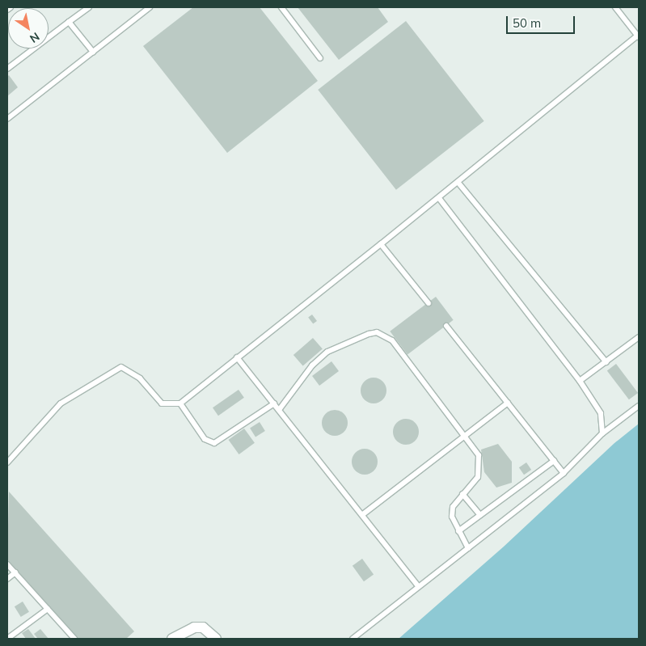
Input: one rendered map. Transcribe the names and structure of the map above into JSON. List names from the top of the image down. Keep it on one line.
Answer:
{"scale_bar":"50 m","north":"bottom right"}
